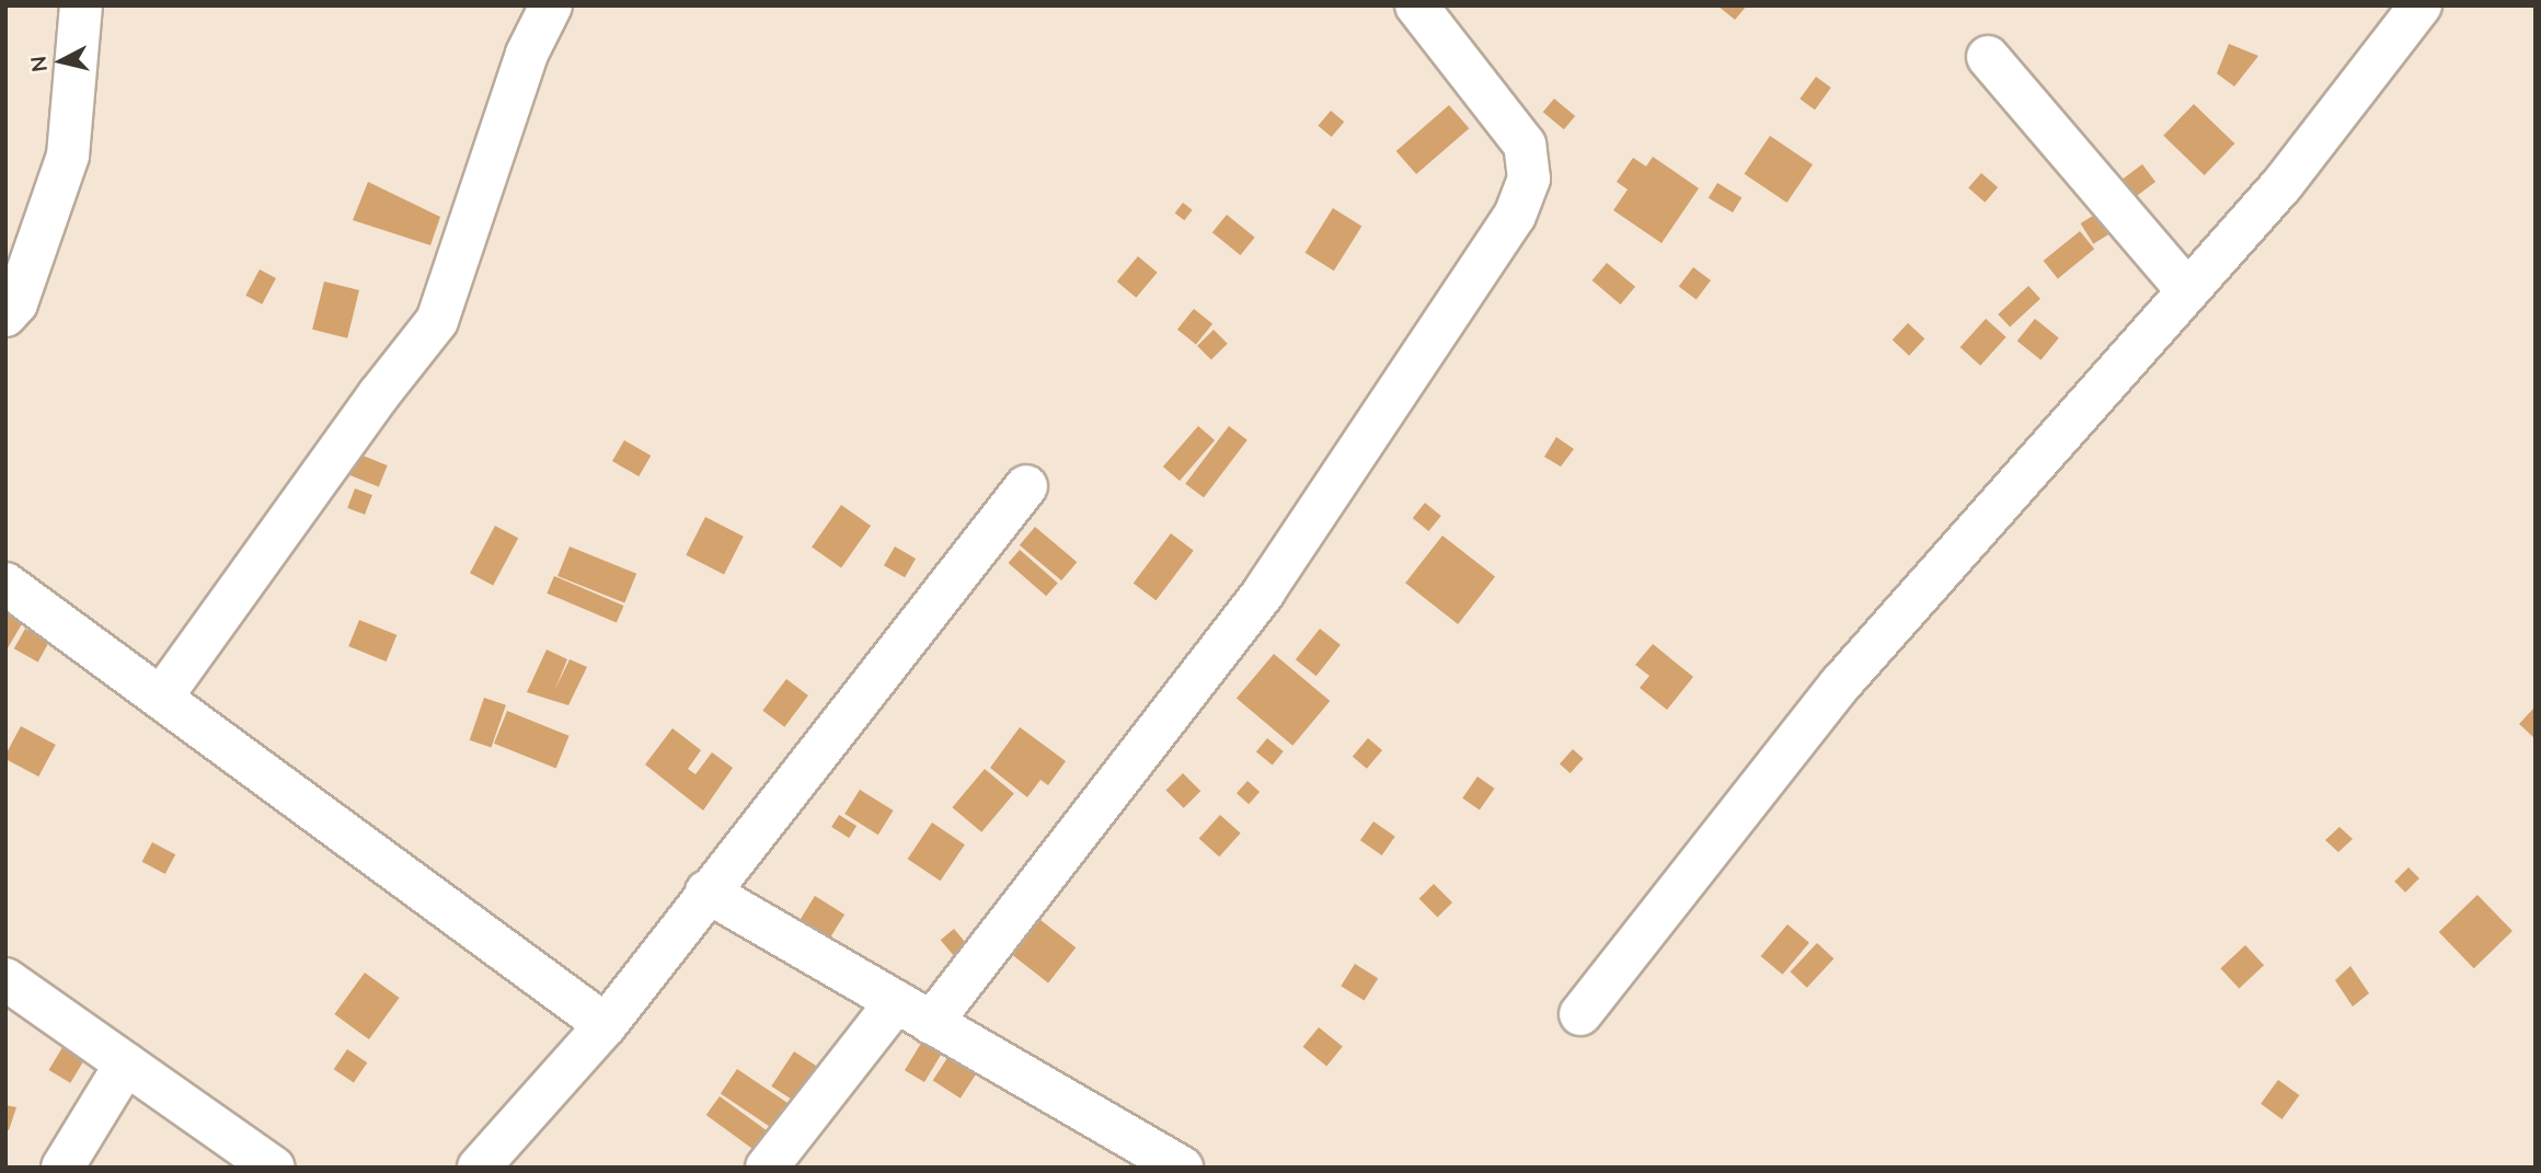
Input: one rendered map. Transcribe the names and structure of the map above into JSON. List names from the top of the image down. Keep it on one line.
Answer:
{"north":"left"}
